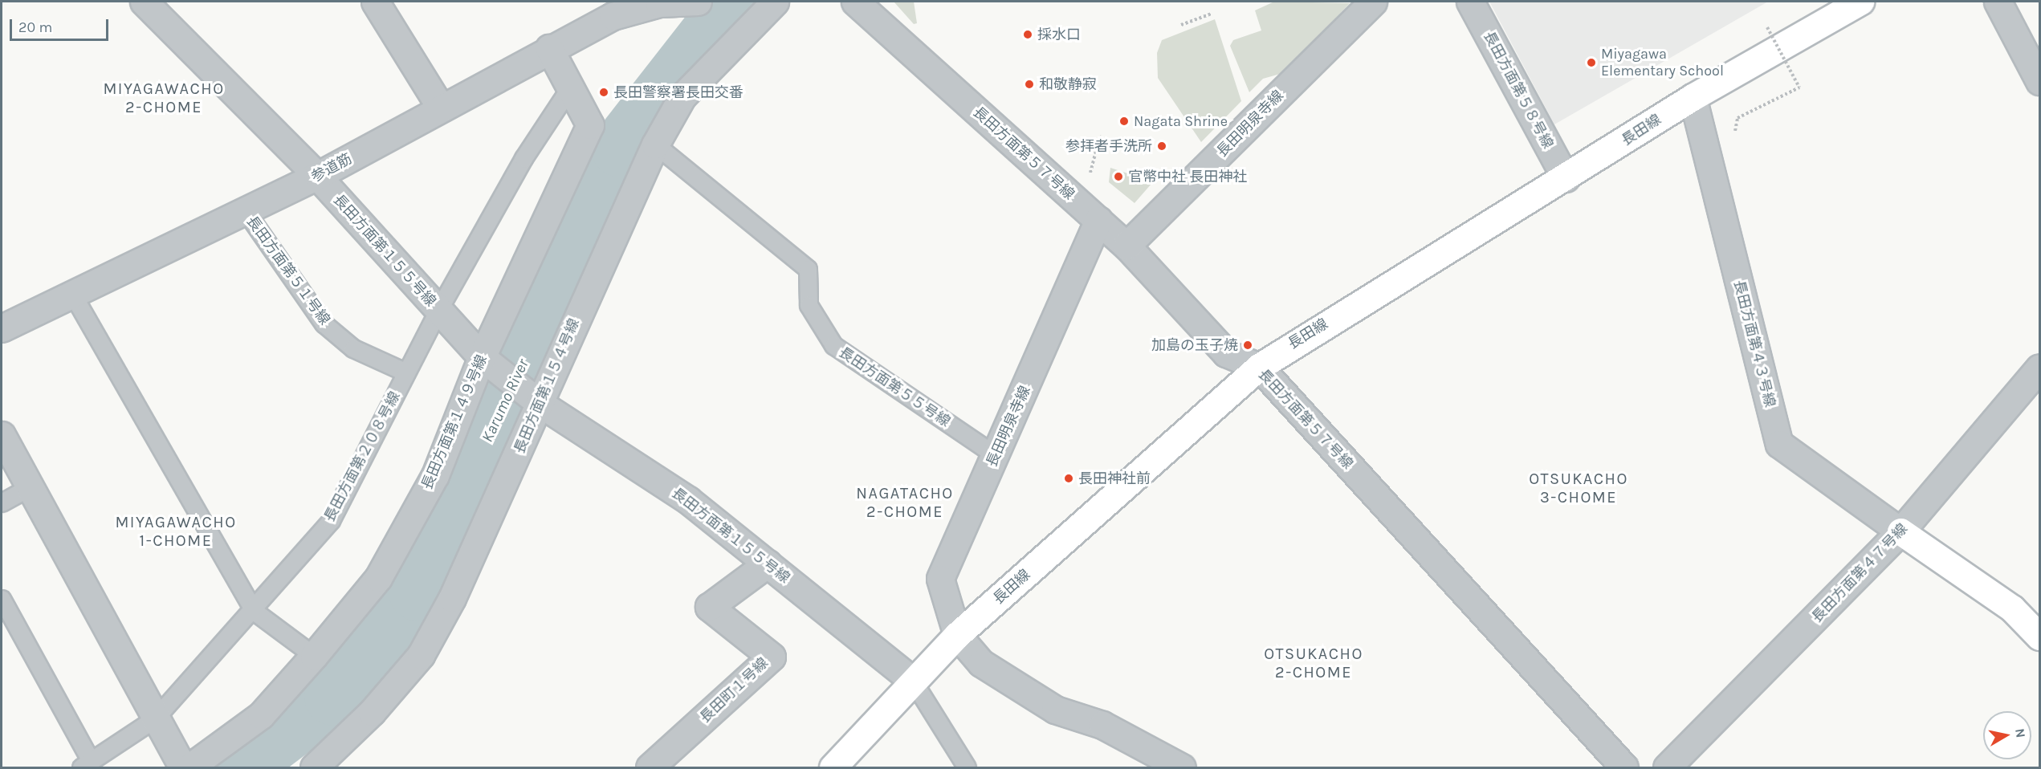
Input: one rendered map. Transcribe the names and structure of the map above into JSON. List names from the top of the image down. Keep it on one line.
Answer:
{"streets":{"street":["長田方面第５８号線","長田明泉寺線","長田線","長田方面第５７号線","参道筋","長田方面第１５５号線","長田方面第４３号線","長田方面第１５４号線","長田方面第１４９号線","長田方面第４７号線","長田町１号線"],"lane":["長田方面第５１号線","長田方面第５５号線","長田方面第２０８号線"]},"crossings":[["長田方面第５８号線","長田線"],["長田明泉寺線","長田線"],["長田明泉寺線","長田方面第５７号線"],["長田明泉寺線","長田方面第５５号線"],["長田線","長田方面第５７号線"],["長田線","長田方面第１５５号線"],["長田線","長田方面第４３号線"],["参道筋","長田方面第１５５号線"],["参道筋","長田方面第５１号線"],["参道筋","長田方面第１４９号線"],["長田方面第１５５号線","長田方面第１５４号線"],["長田方面第１５５号線","長田方面第１４９号線"],["長田方面第１５５号線","長田方面第２０８号線"],["長田方面第１５５号線","長田町１号線"],["長田方面第５１号線","長田方面第２０８号線"],["長田方面第４３号線","長田方面第４７号線"],["長田方面第１５４号線","長田方面第５５号線"],["長田方面第１４９号線","長田方面第２０８号線"]],"districts":["MIYAGAWACHO 2-CHOME","OTSUKACHO 3-CHOME","NAGATACHO 2-CHOME","MIYAGAWACHO 1-CHOME","OTSUKACHO 2-CHOME"],"water":["Karumo River"],"places":["採水口","Miyagawa Elementary School","和敬静寂","長田警察署長田交番","Nagata Shrine","参拝者手洗所","官幣中社 長田神社","加島の玉子焼","長田神社前"],"scale_bar":"20 m","north":"right"}
